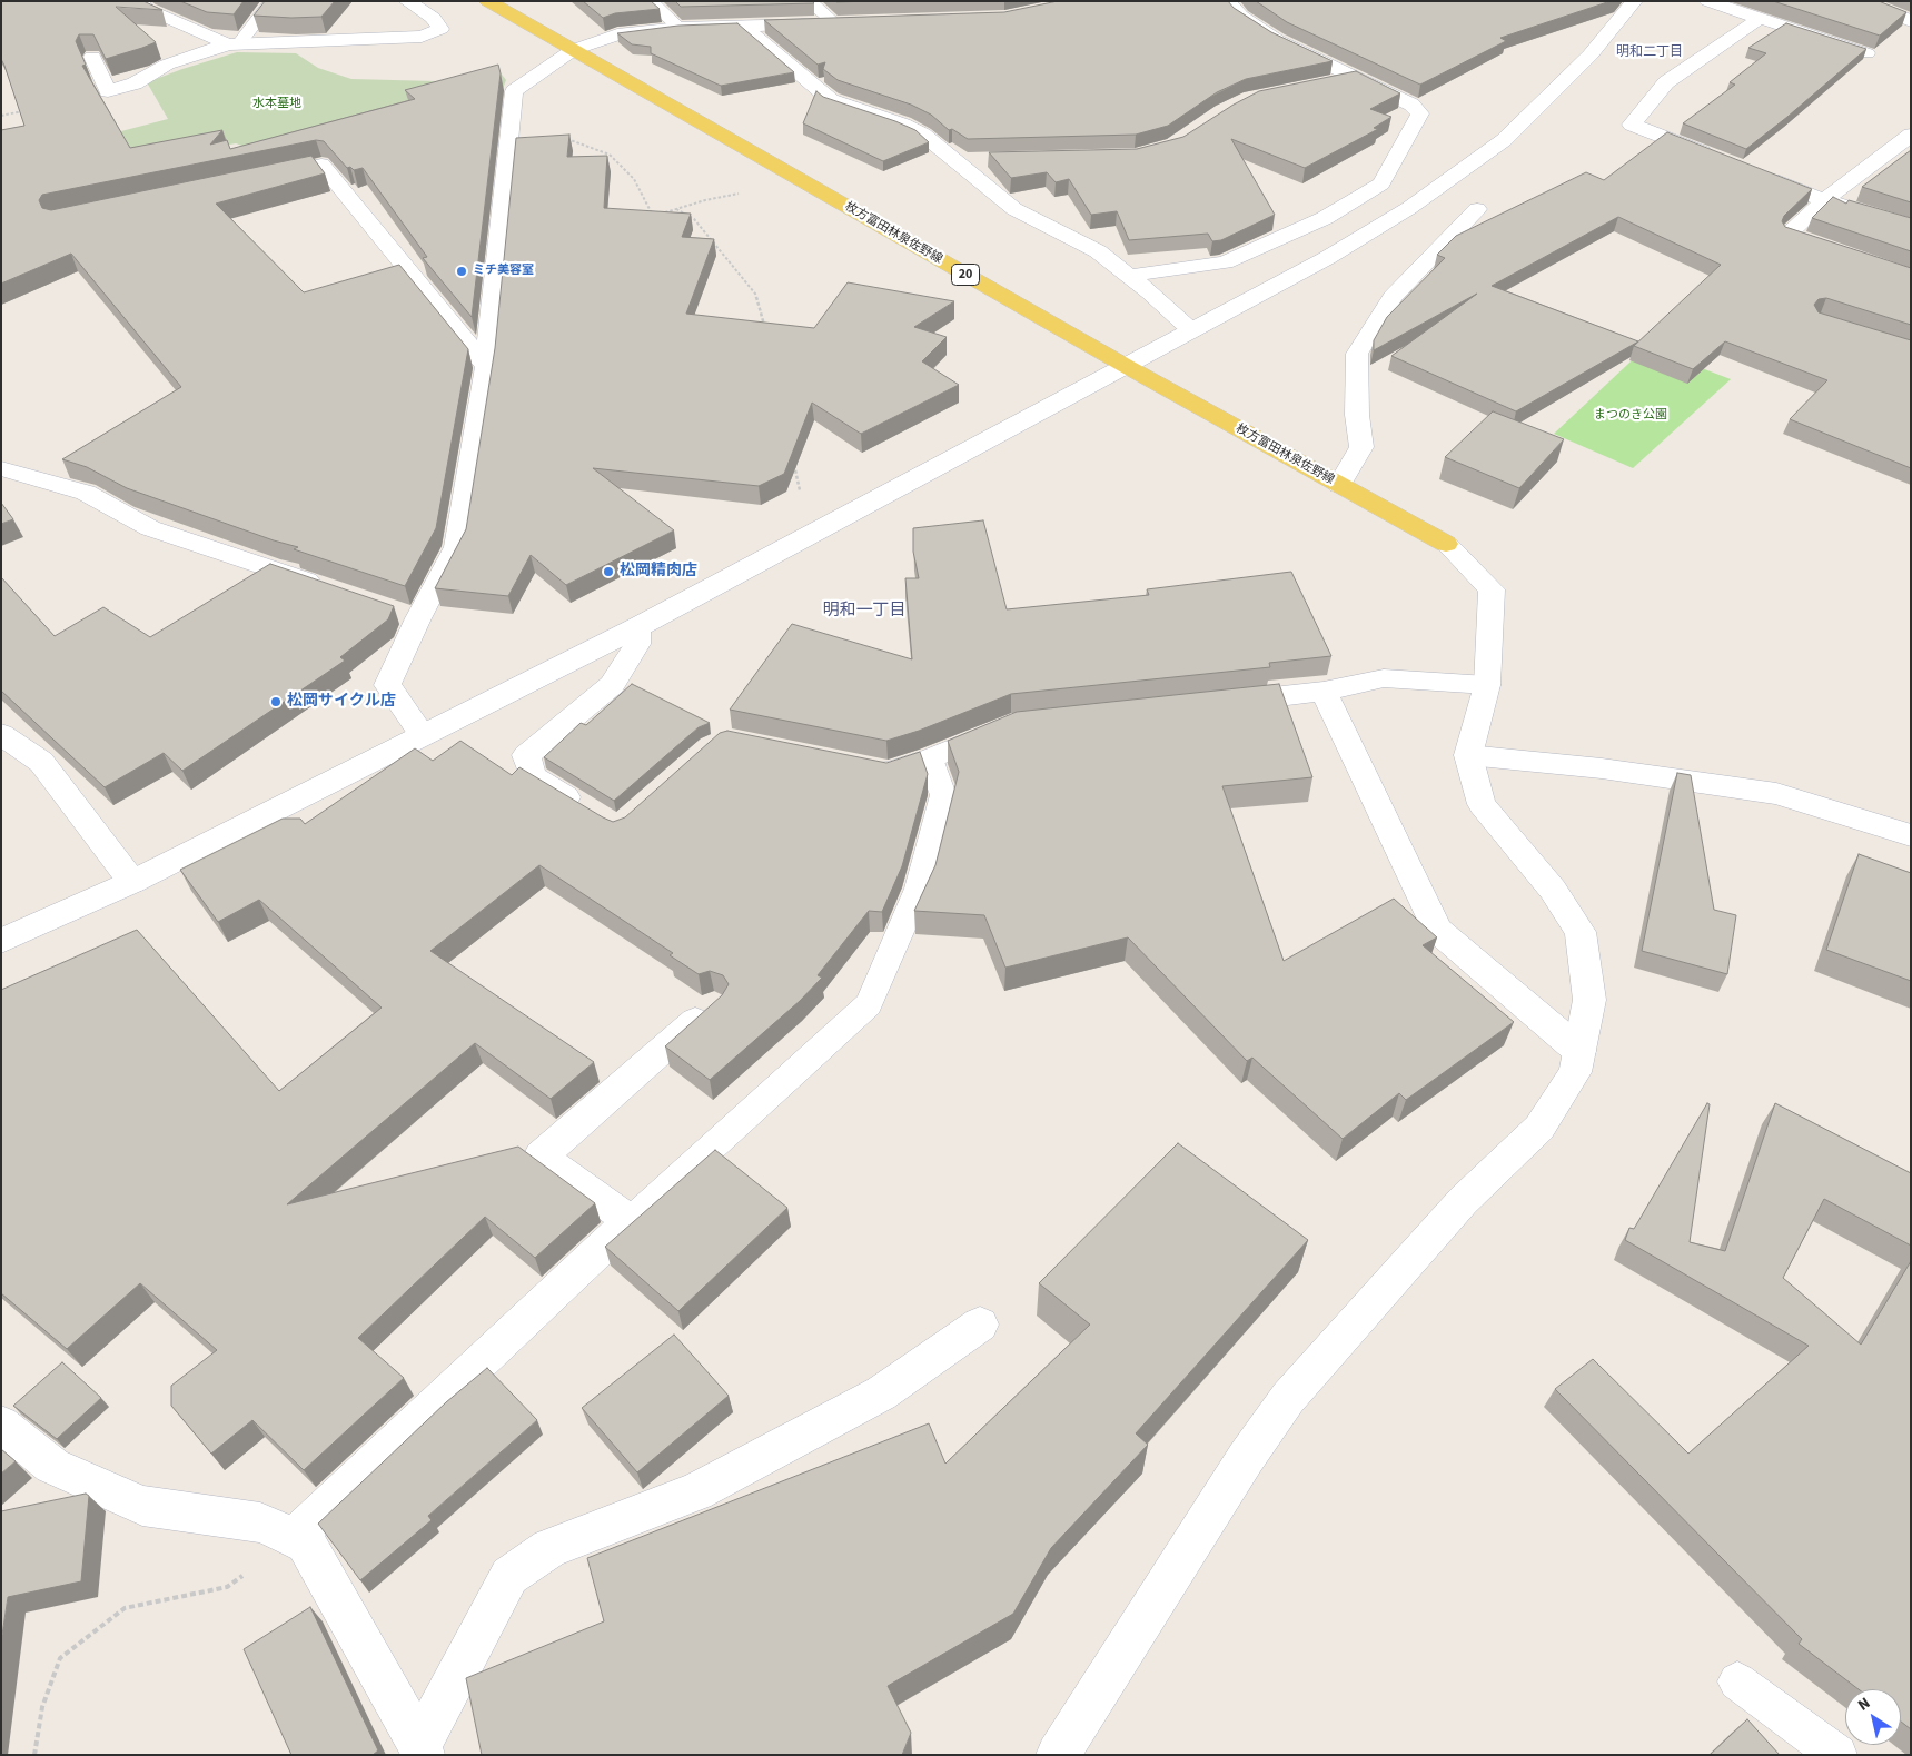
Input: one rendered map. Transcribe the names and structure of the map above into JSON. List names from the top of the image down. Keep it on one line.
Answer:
{"streets":{"main road":["枚方富田林泉佐野線","20"]},"districts":["明和二丁目","明和一丁目"],"parks":["水本墓地","まつのき公園"],"places":["ミチ美容室","松岡精肉店","松岡サイクル店"],"north":"top left"}
